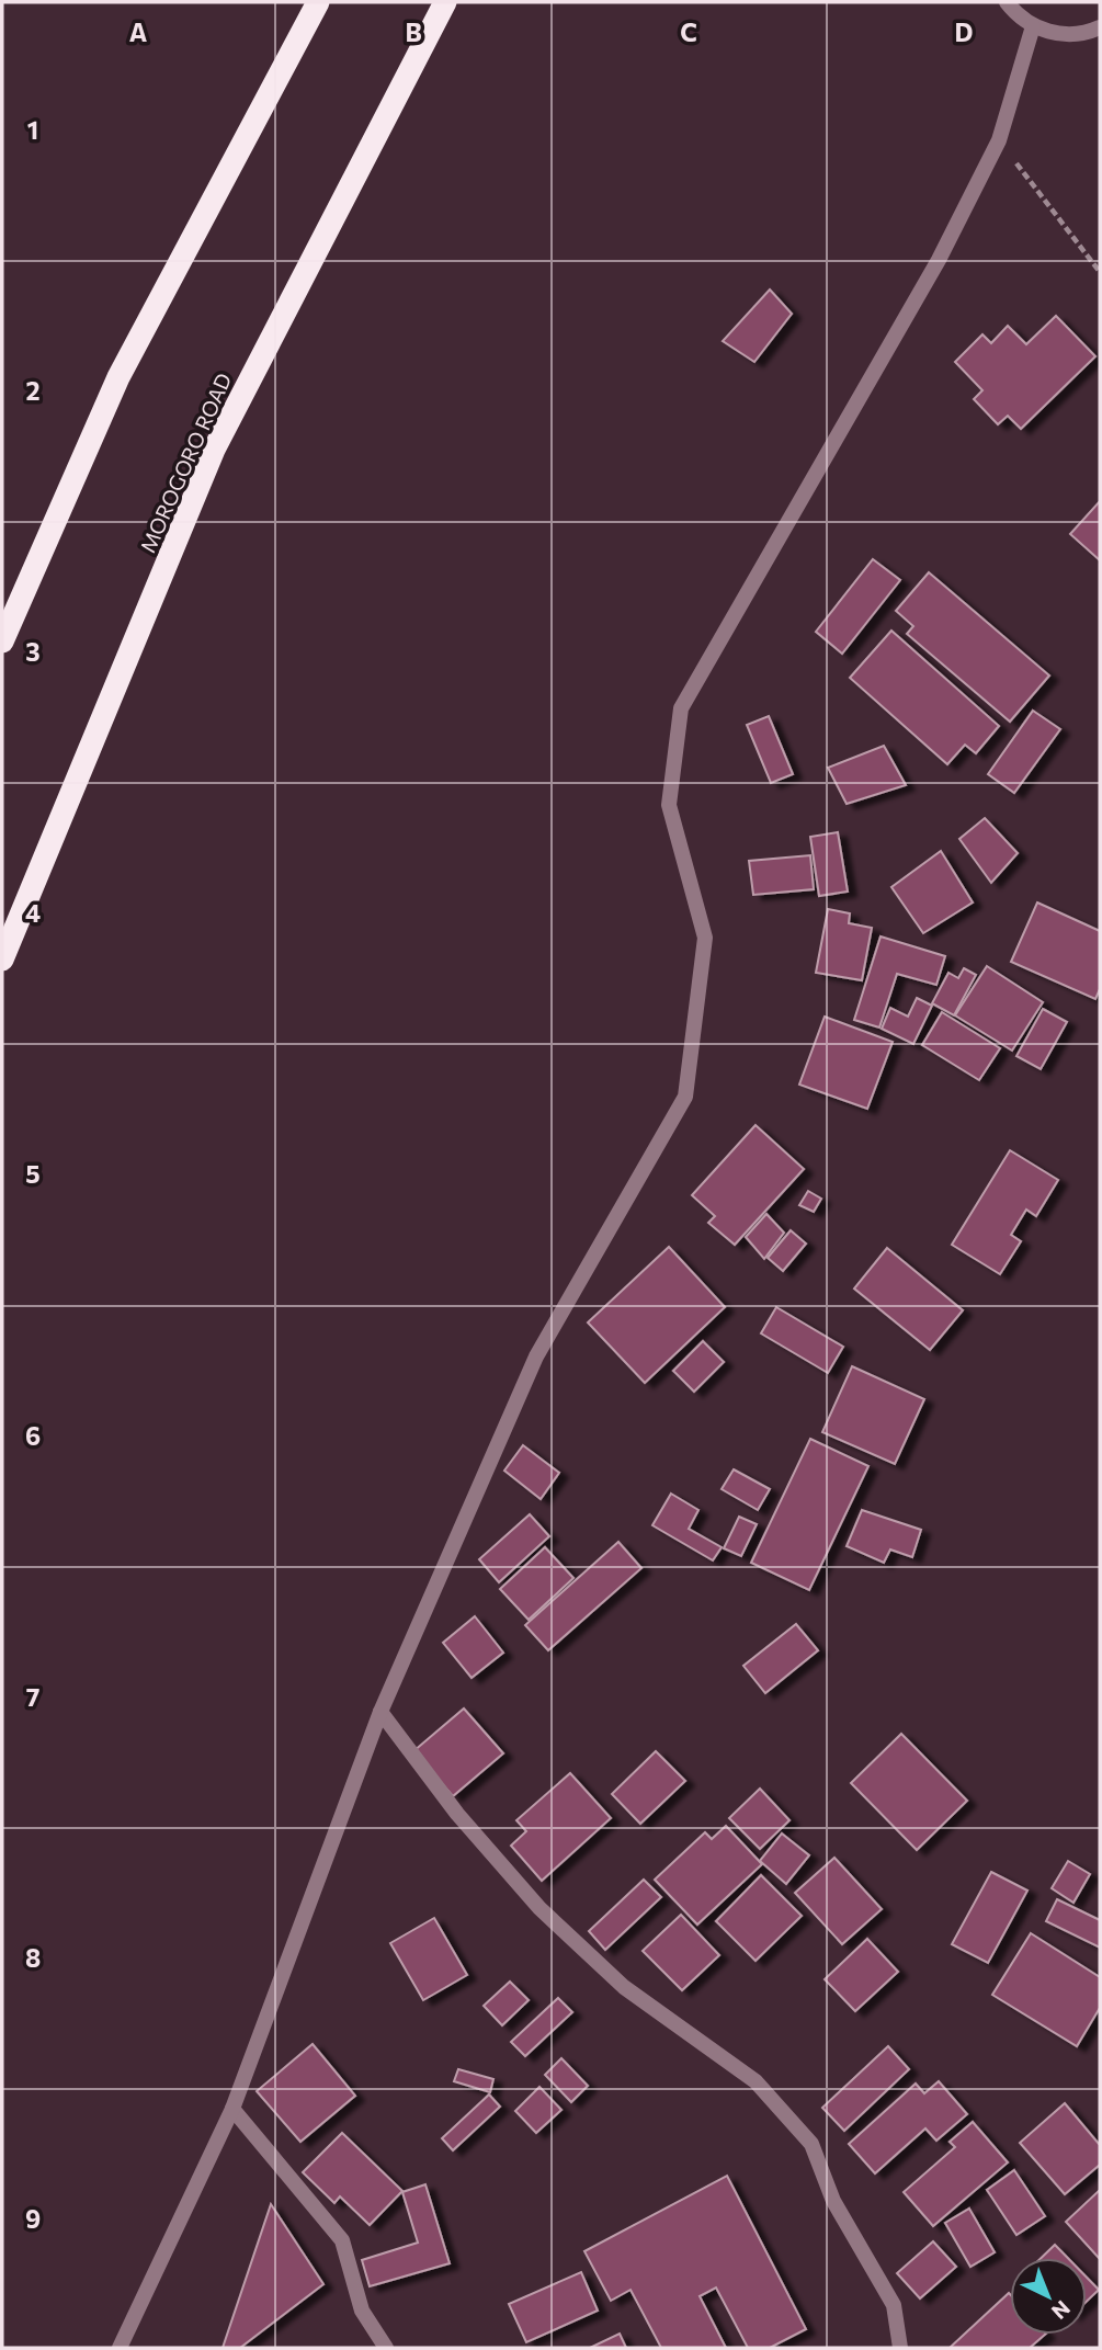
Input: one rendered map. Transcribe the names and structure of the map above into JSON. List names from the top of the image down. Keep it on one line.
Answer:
{"streets":{"highway":["MOROGORO ROAD"]},"north":"bottom right","grid":{"columns":["A","B","C","D"],"rows":["1","2","3","4","5","6","7","8","9"]}}
